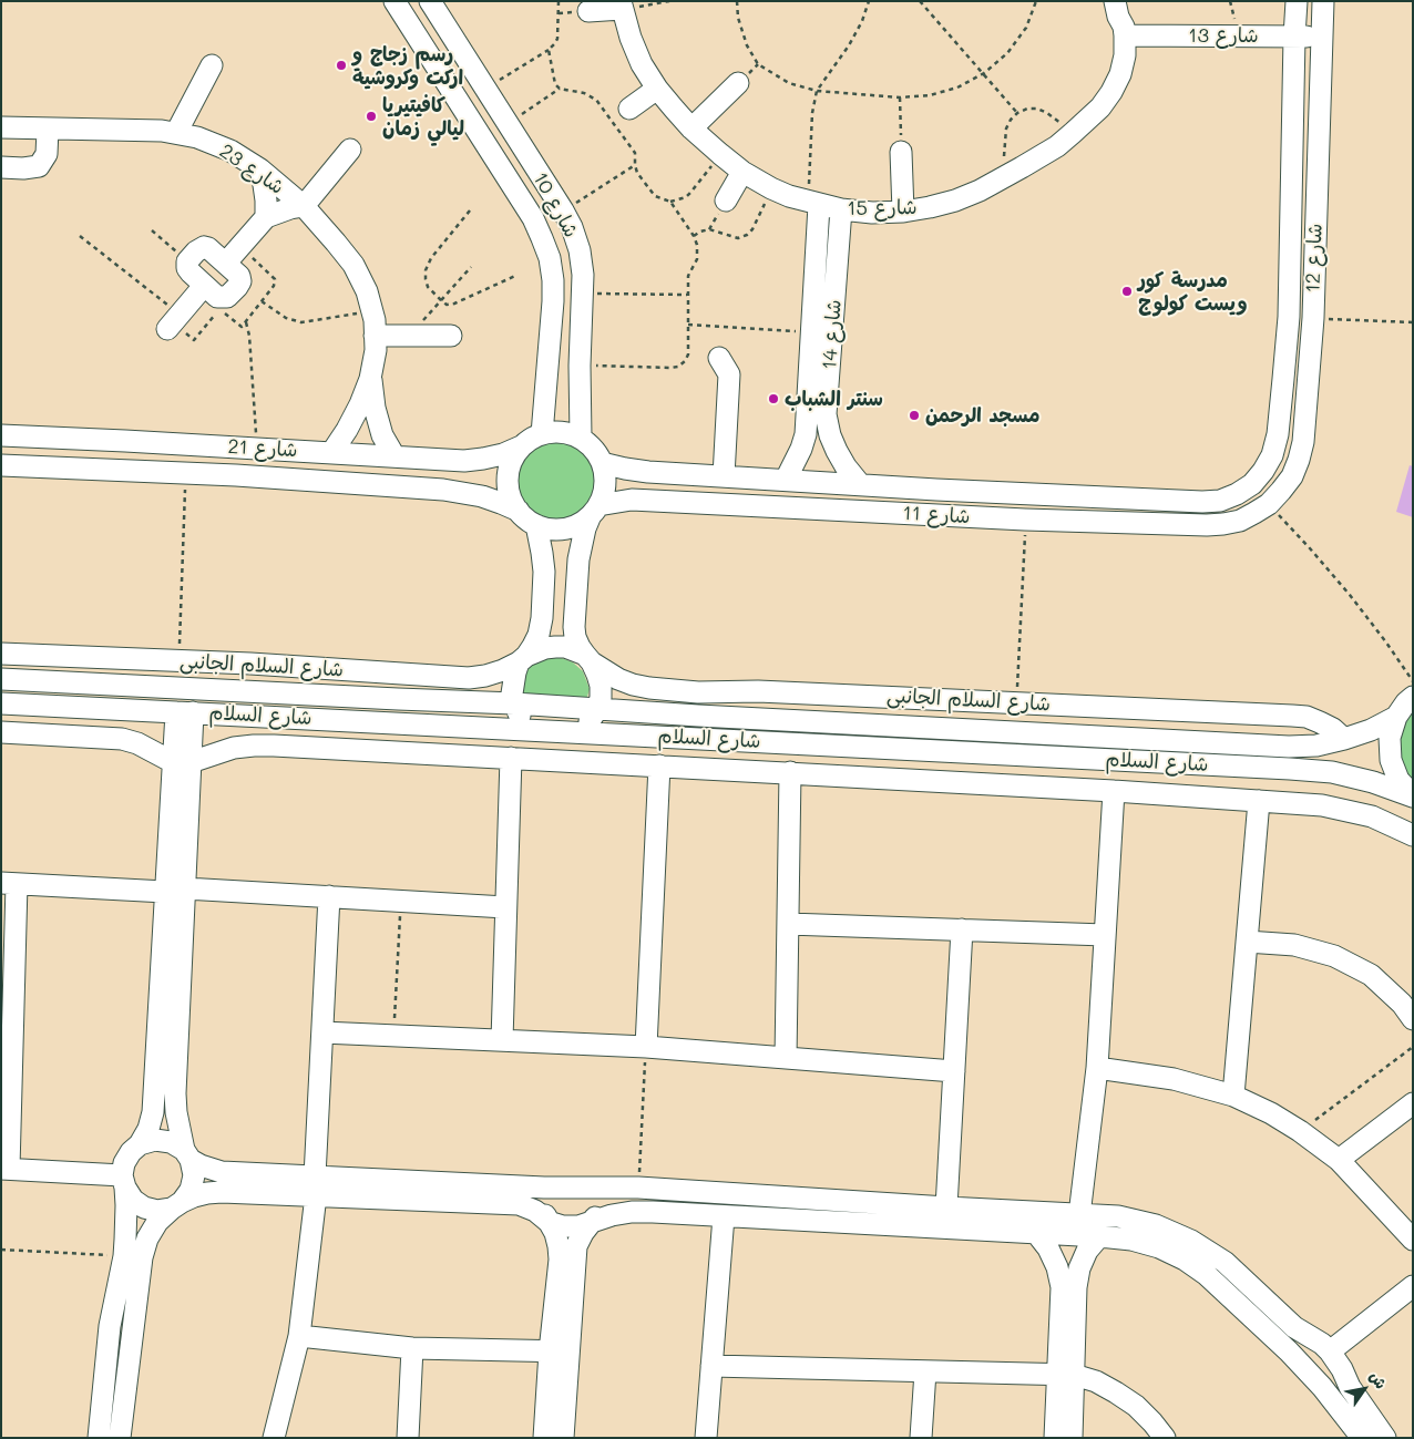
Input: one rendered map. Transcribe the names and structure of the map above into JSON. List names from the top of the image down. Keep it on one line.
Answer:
{"streets":{"street":["شارع 13","شارع 23","شارع 10","شارع 15","شارع 12","شارع 14","شارع 21","شارع 11","شارع السلام الجانبى","شارع السلام"]},"crossings":[["شارع 13","شارع 15"],["شارع 13","شارع 12"],["شارع 23","شارع 21"],["شارع 10","شارع 21"],["شارع 10","شارع 11"],["شارع 15","شارع 14"],["شارع 12","شارع 11"],["شارع 14","شارع 11"],["شارع 21","شارع 11"],["شارع السلام الجانبى","شارع السلام"]],"places":["رسم زجاج و اركت وكروشية","كافيتيريا ليالي زمان","مدرسة كور ويست كولوج","سنتر الشباب","مسجد الرحمن"],"north":"top right"}
